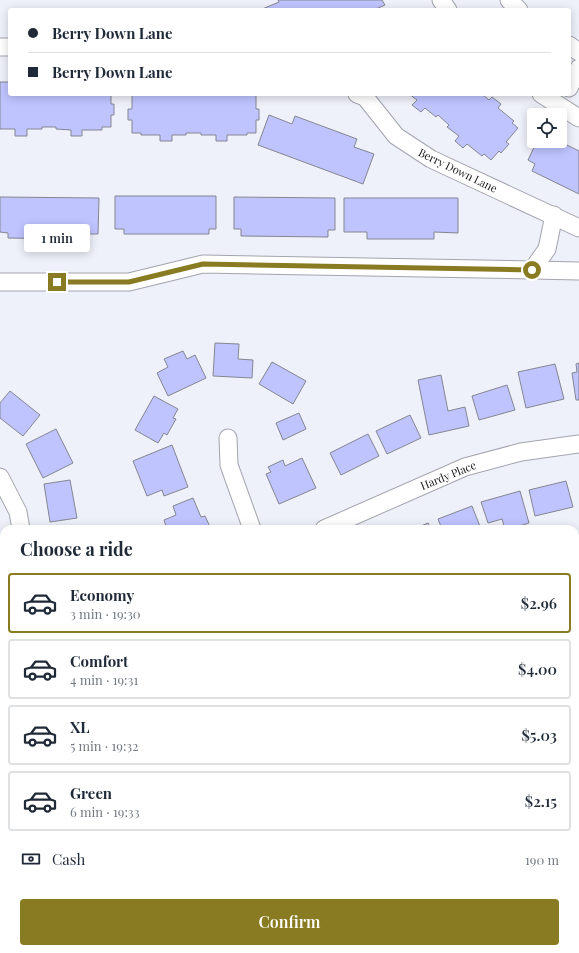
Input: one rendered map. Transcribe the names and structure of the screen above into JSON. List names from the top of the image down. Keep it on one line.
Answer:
{"streets":{"street":["Berry Down Lane","Hardy Place"]},"page":{"banner":["Berry Down Lane","Berry Down Lane"],"bubble":"1 min","heading":"Choose a ride","list":[{"name":"Economy","note":"3 min · 19:30","value":"$2.96"},{"name":"Comfort","note":"4 min · 19:31","value":"$4.00"},{"name":"XL","note":"5 min · 19:32","value":"$5.03"},{"name":"Green","note":"6 min · 19:33","value":"$2.15"}],"pay":["Cash","190 m"],"buttons":"Confirm"}}
